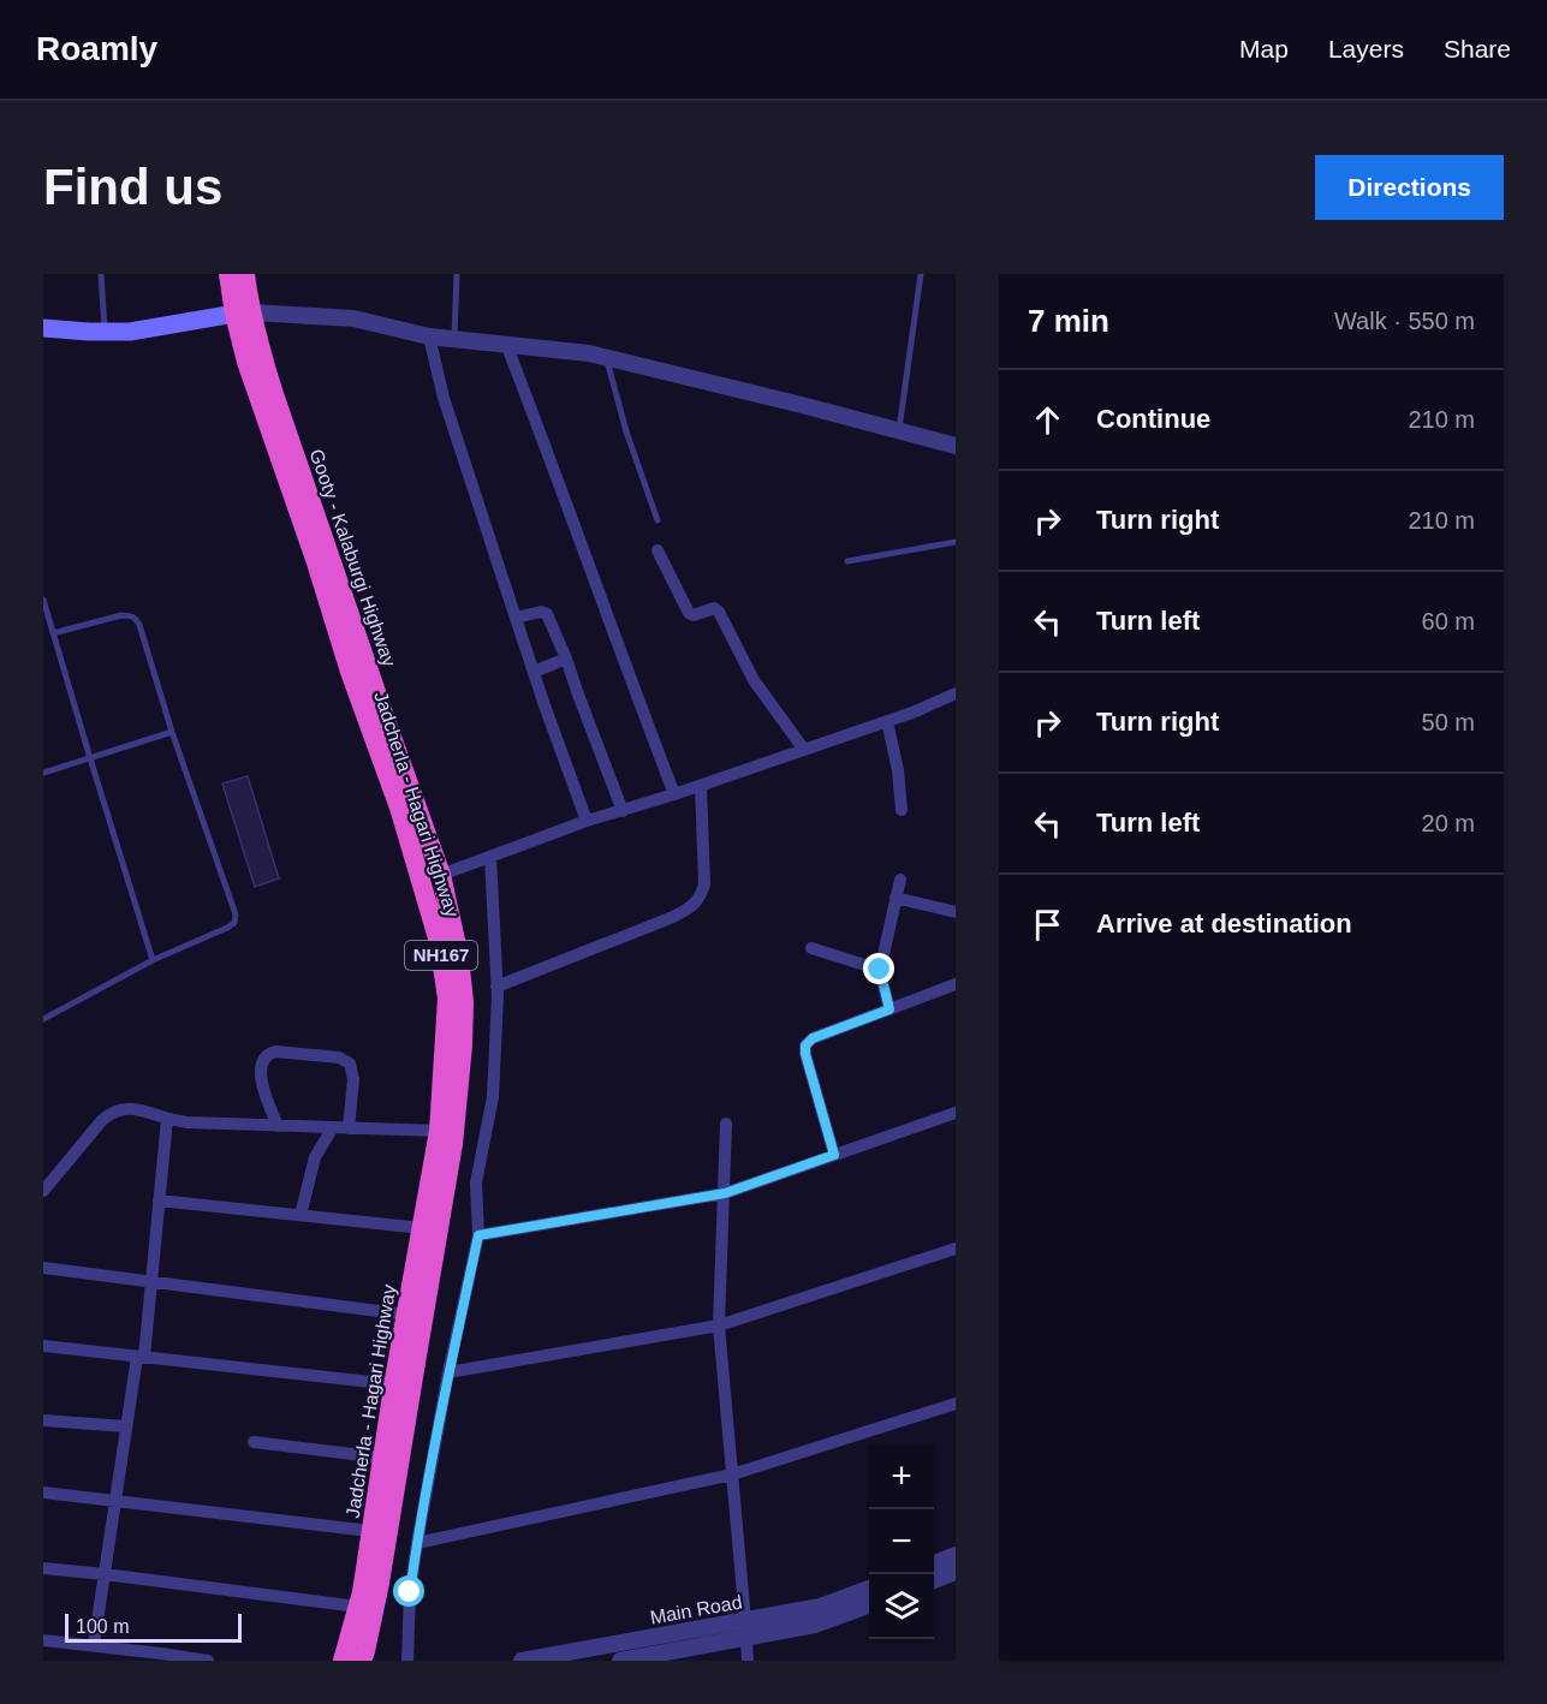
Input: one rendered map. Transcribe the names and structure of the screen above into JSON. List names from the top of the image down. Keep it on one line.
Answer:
{"streets":{"highway":["Gooty - Kalaburgi Highway","Jadcherla - Hagari Highway","NH167"],"street":["Main Road"]},"crossings":[["Gooty - Kalaburgi Highway","Jadcherla - Hagari Highway"]],"scale_bar":"100 m","page":{"header":"Roamly","nav":["Map","Layers","Share"],"buttons":"Directions","title":"Find us","heading":["7 min","Walk · 550 m"],"list":[["Continue","210 m"],["Turn right","210 m"],["Turn left","60 m"],["Turn right","50 m"],["Turn left","20 m"],"Arrive at destination"],"map_buttons":["+","−"],"scale":"100 m"}}
